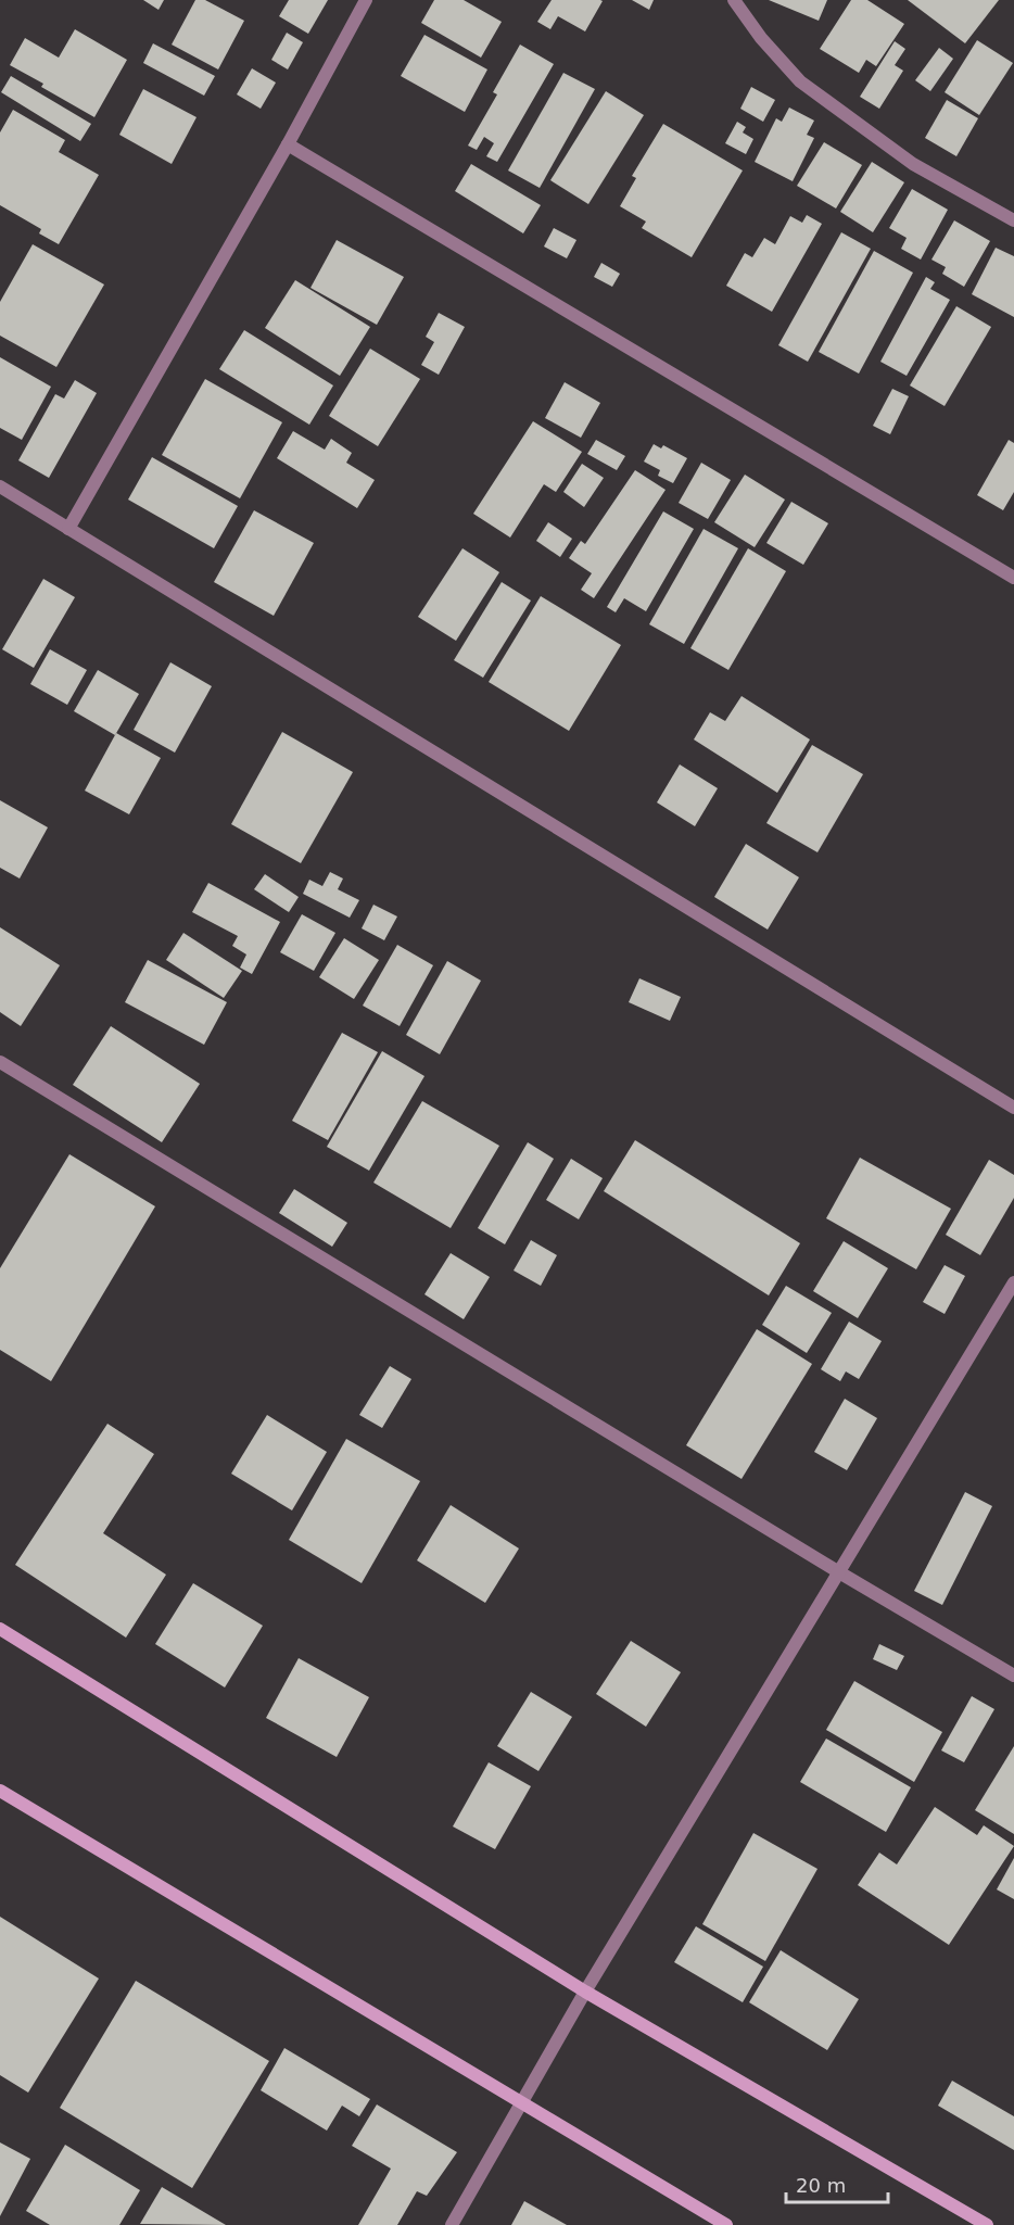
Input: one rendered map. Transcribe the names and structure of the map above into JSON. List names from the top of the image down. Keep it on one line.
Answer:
{"scale_bar":"20 m"}
